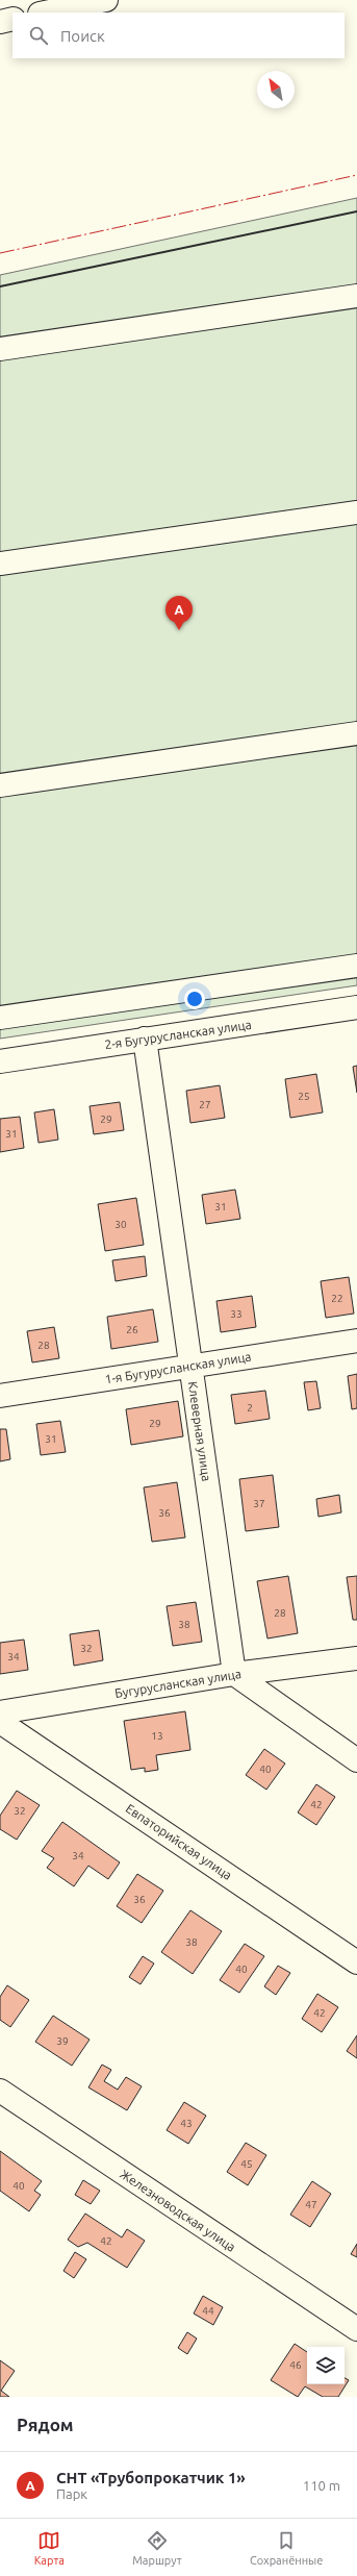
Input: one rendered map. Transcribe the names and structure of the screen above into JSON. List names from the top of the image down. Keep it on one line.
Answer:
{"streets":{"street":["2-я Бугурусланская улица","1-я Бугурусланская улица","Клеверная улица","Бугурусланская улица","Евпаторийская улица","Железноводская улица"]},"crossings":[["2-я Бугурусланская улица","Клеверная улица"],["1-я Бугурусланская улица","Клеверная улица"],["Клеверная улица","Бугурусланская улица"]],"house_numbers":["25","27","29","31","31","30","22","33","26","28","2","29","31","37","36","28","38","32","34","13","40","42","32","34","36","38","40","42","39","43","45","40","47","42","44","46"],"north":"top left","page":{"search":"Поиск","pins":"A","heading":"Рядом","list":[{"mark":"A","name":"СНТ «Трубопрокатчик 1»","note":"Парк","value":"110 m"}],"nav":["Карта","Маршрут","Сохранённые"]}}
